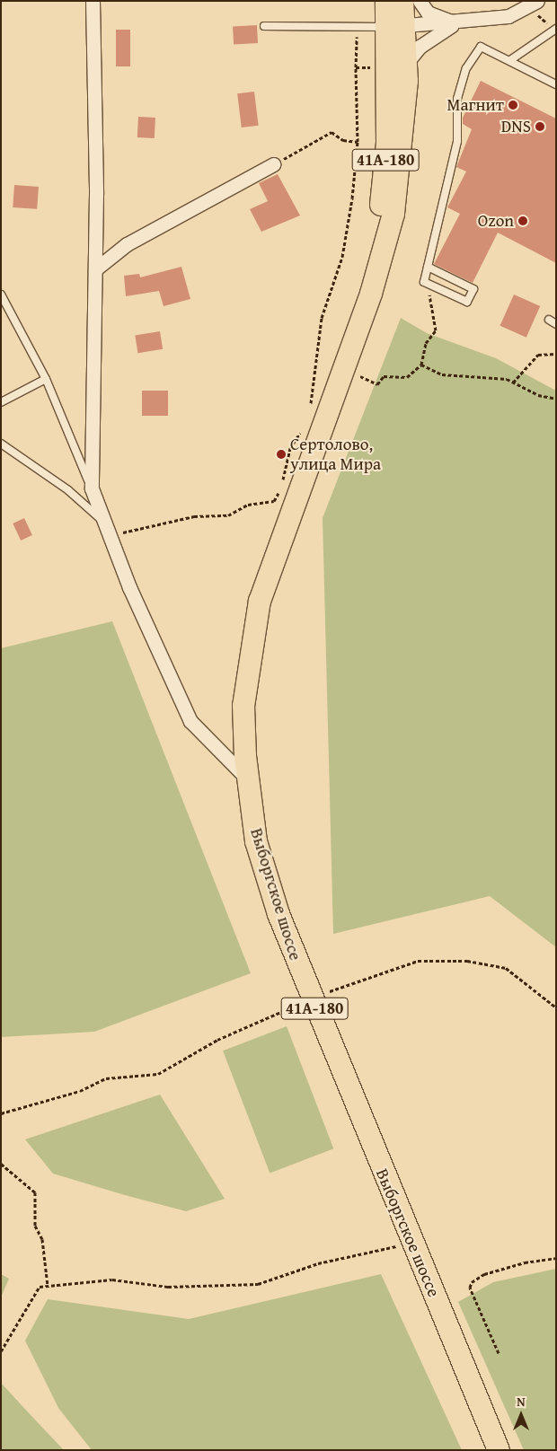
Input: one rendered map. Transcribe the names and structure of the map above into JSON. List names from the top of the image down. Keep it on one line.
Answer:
{"streets":{"main road":["41А-180","Выборгское шоссе"]},"places":["Магнит","DNS","Ozon","Сертолово, улица Мира"],"north":"top"}
